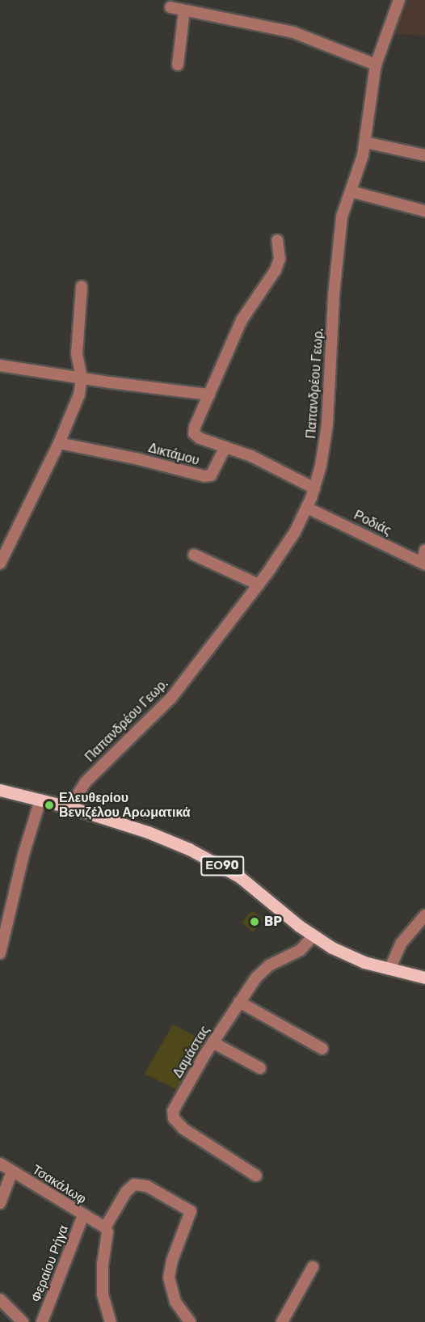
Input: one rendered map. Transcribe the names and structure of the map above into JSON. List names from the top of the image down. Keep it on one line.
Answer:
{"streets":{"main road":["ΕΟ90"],"street":["Παπανδρέου Γεωρ.","Δικτάμου","Ροδιάς","Δαμάστας","Τσακάλωφ","Φεραίου Ρήγα"]},"crossings":[["Παπανδρέου Γεωρ.","Ροδιάς"],["Παπανδρέου Γεωρ.","ΕΟ90"],["ΕΟ90","Δαμάστας"],["Τσακάλωφ","Φεραίου Ρήγα"]],"places":["Ελευθερίου Βενιζέλου Αρωματικά","BP"]}
